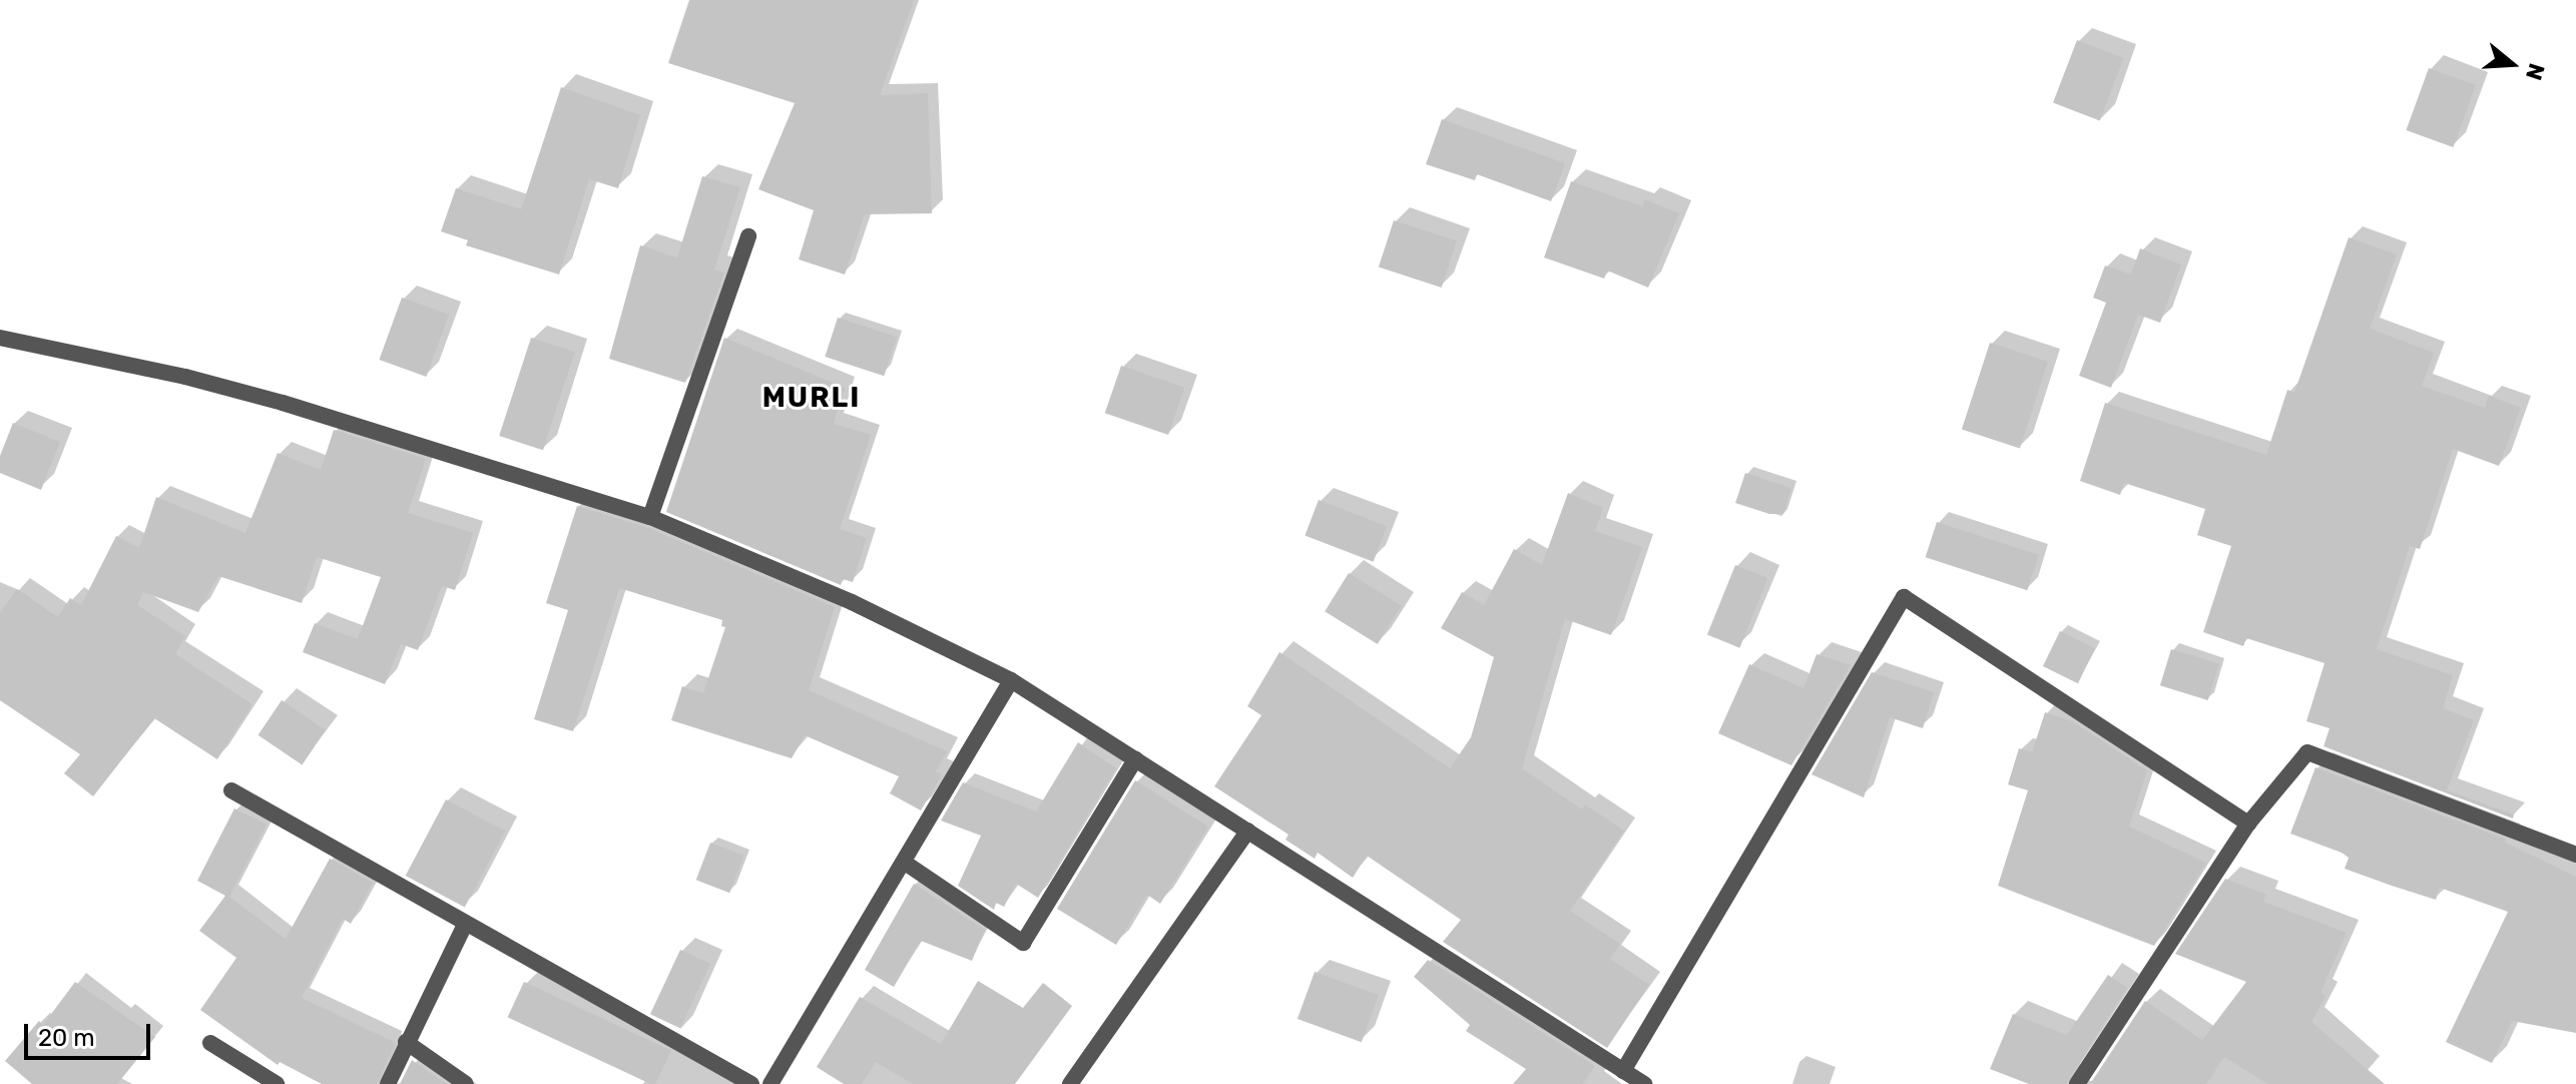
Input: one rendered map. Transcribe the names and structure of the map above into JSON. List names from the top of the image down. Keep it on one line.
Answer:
{"districts":["MURLI"],"scale_bar":"20 m","north":"right"}
